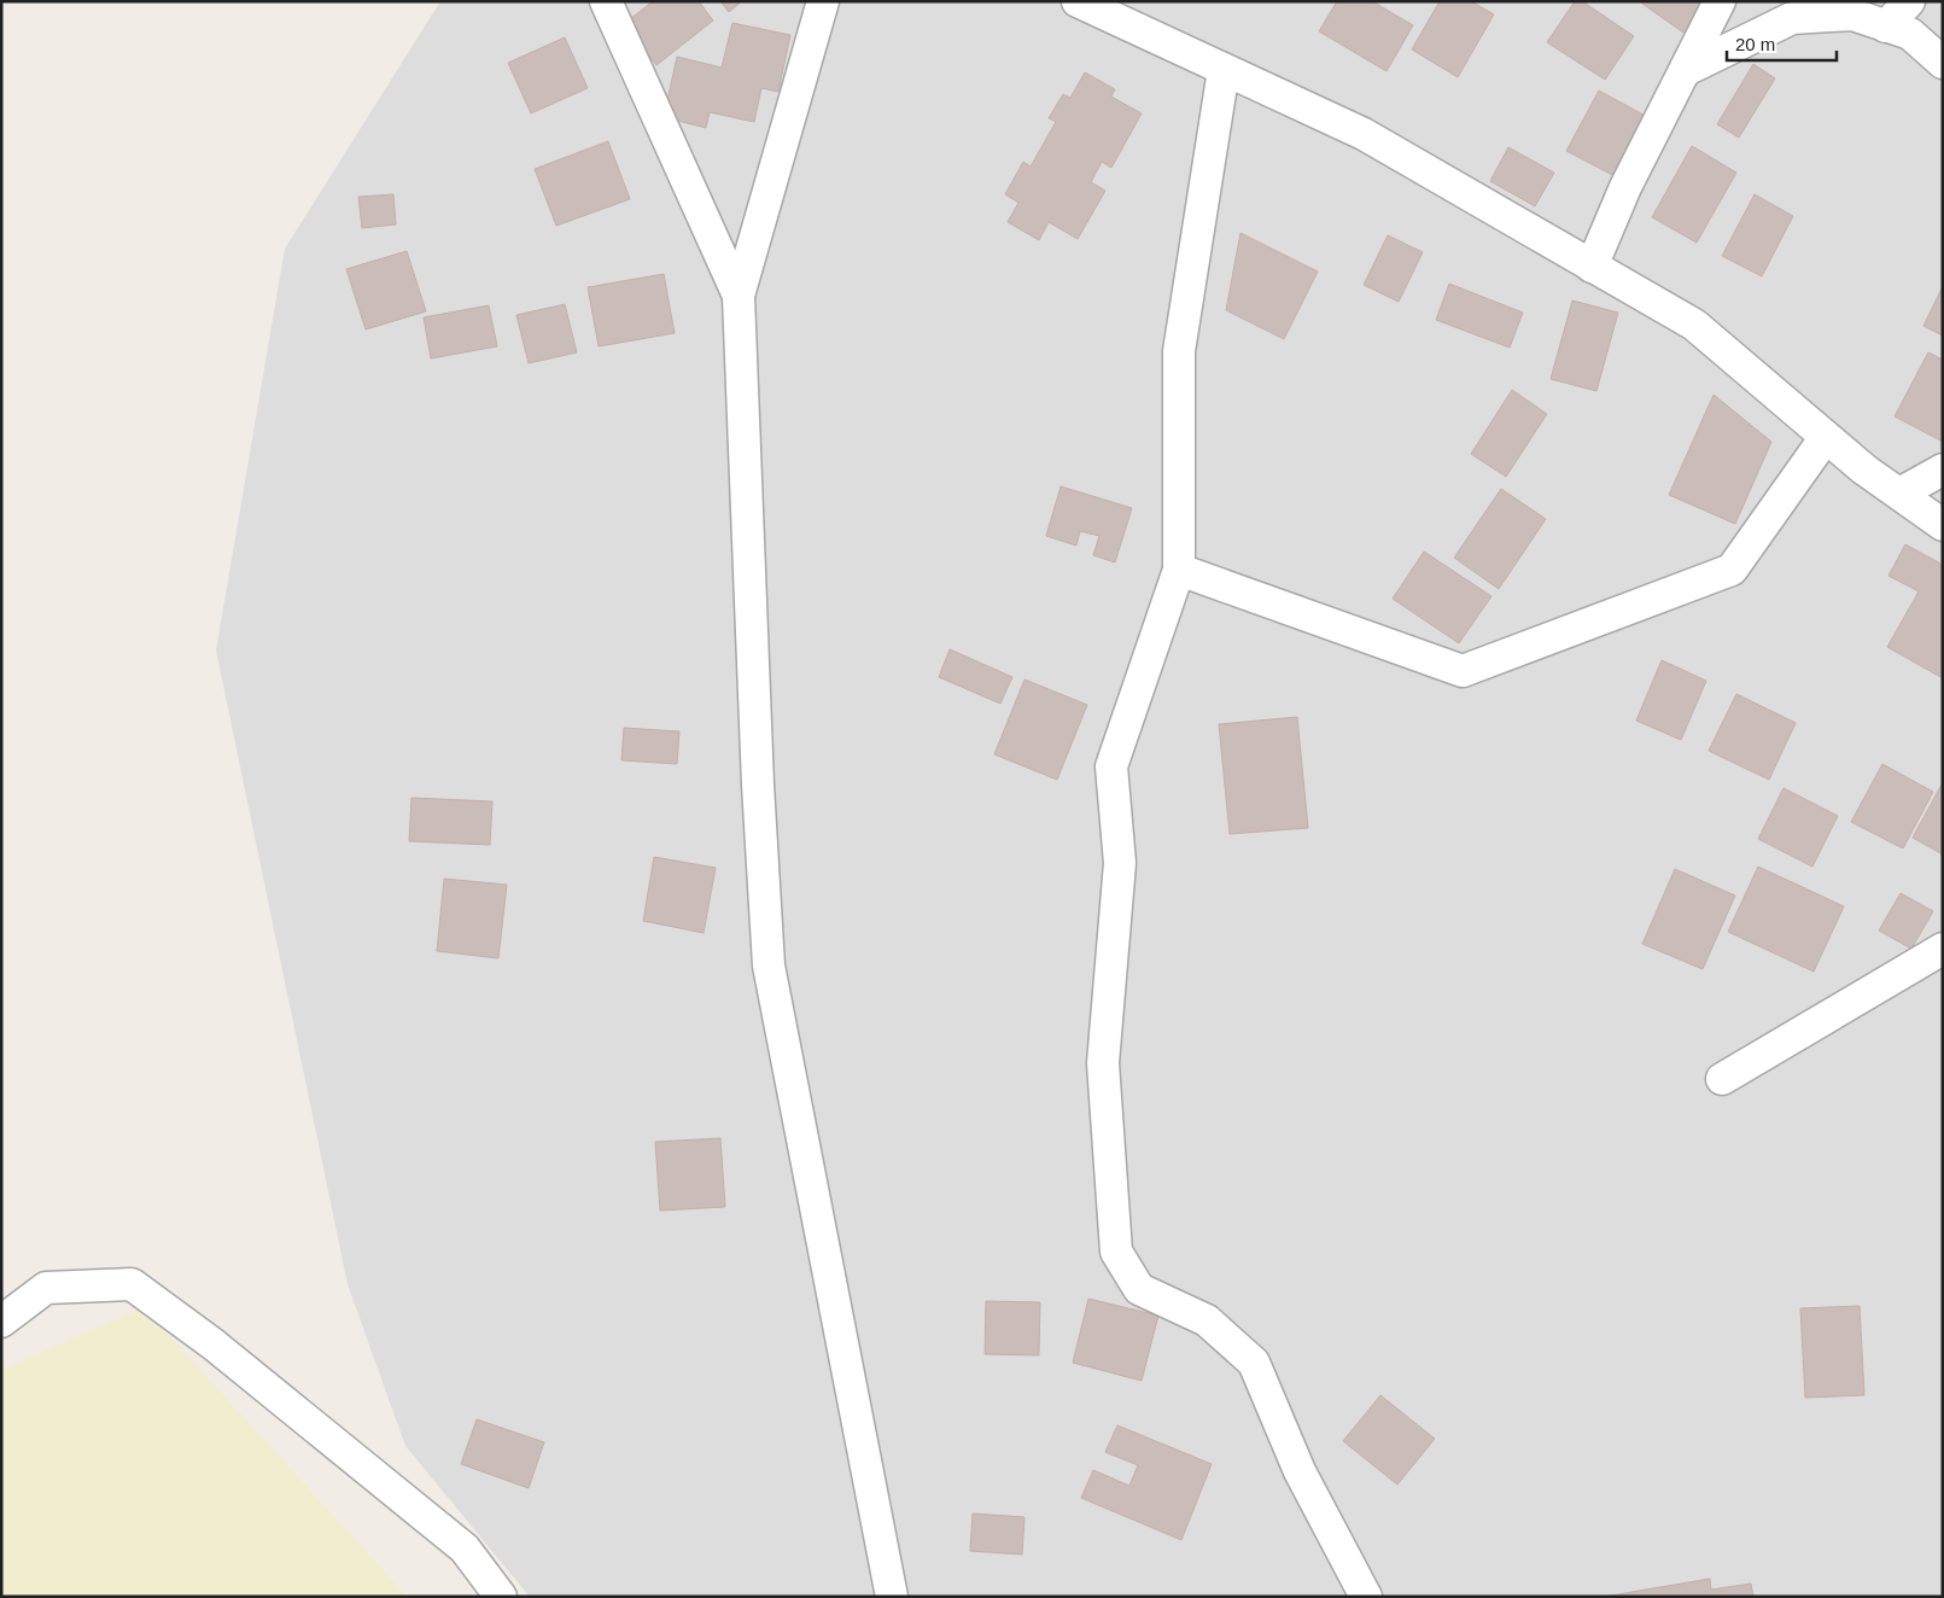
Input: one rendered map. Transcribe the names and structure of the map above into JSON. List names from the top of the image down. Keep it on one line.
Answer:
{"scale_bar":"20 m"}
